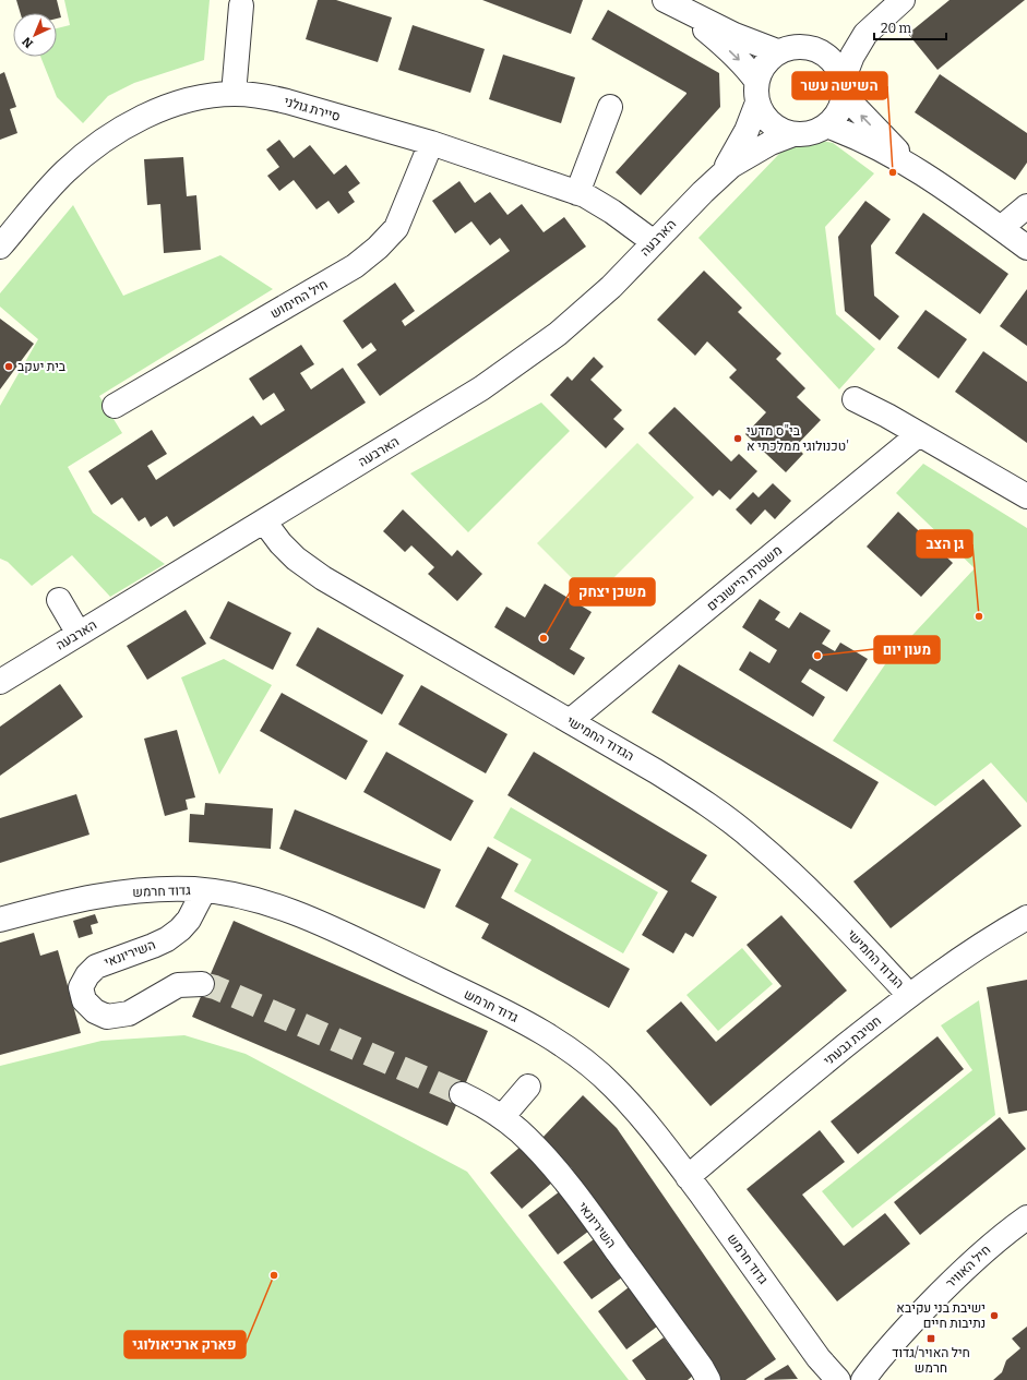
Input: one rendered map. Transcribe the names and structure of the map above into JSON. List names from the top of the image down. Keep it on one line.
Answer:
{"streets":{"street":["סיירת גולני","הארבעה","חיל החימוש","משטרת היישובים","הגדוד החמישי","גדוד חרמש","השיריונאי","חטיבת גבעתי","חיל האוויר"]},"crossings":[["סיירת גולני","הארבעה"],["סיירת גולני","חיל החימוש"],["הארבעה","הגדוד החמישי"],["משטרת היישובים","הגדוד החמישי"],["הגדוד החמישי","חטיבת גבעתי"],["גדוד חרמש","השיריונאי"],["גדוד חרמש","חטיבת גבעתי"]],"places":{"other":["השישה עשר","בית יעקב","בי\"ס מדעי טכנולוגי ממלכתי א'","גן הצב","משכן יצחק","מעון יום","פארק ארכיאולוגי","ישיבת בני עקיבא נתיבות חיים"],"transit":["חיל האויר/גדוד חרמש"]},"scale_bar":"20 m","north":"bottom left"}
